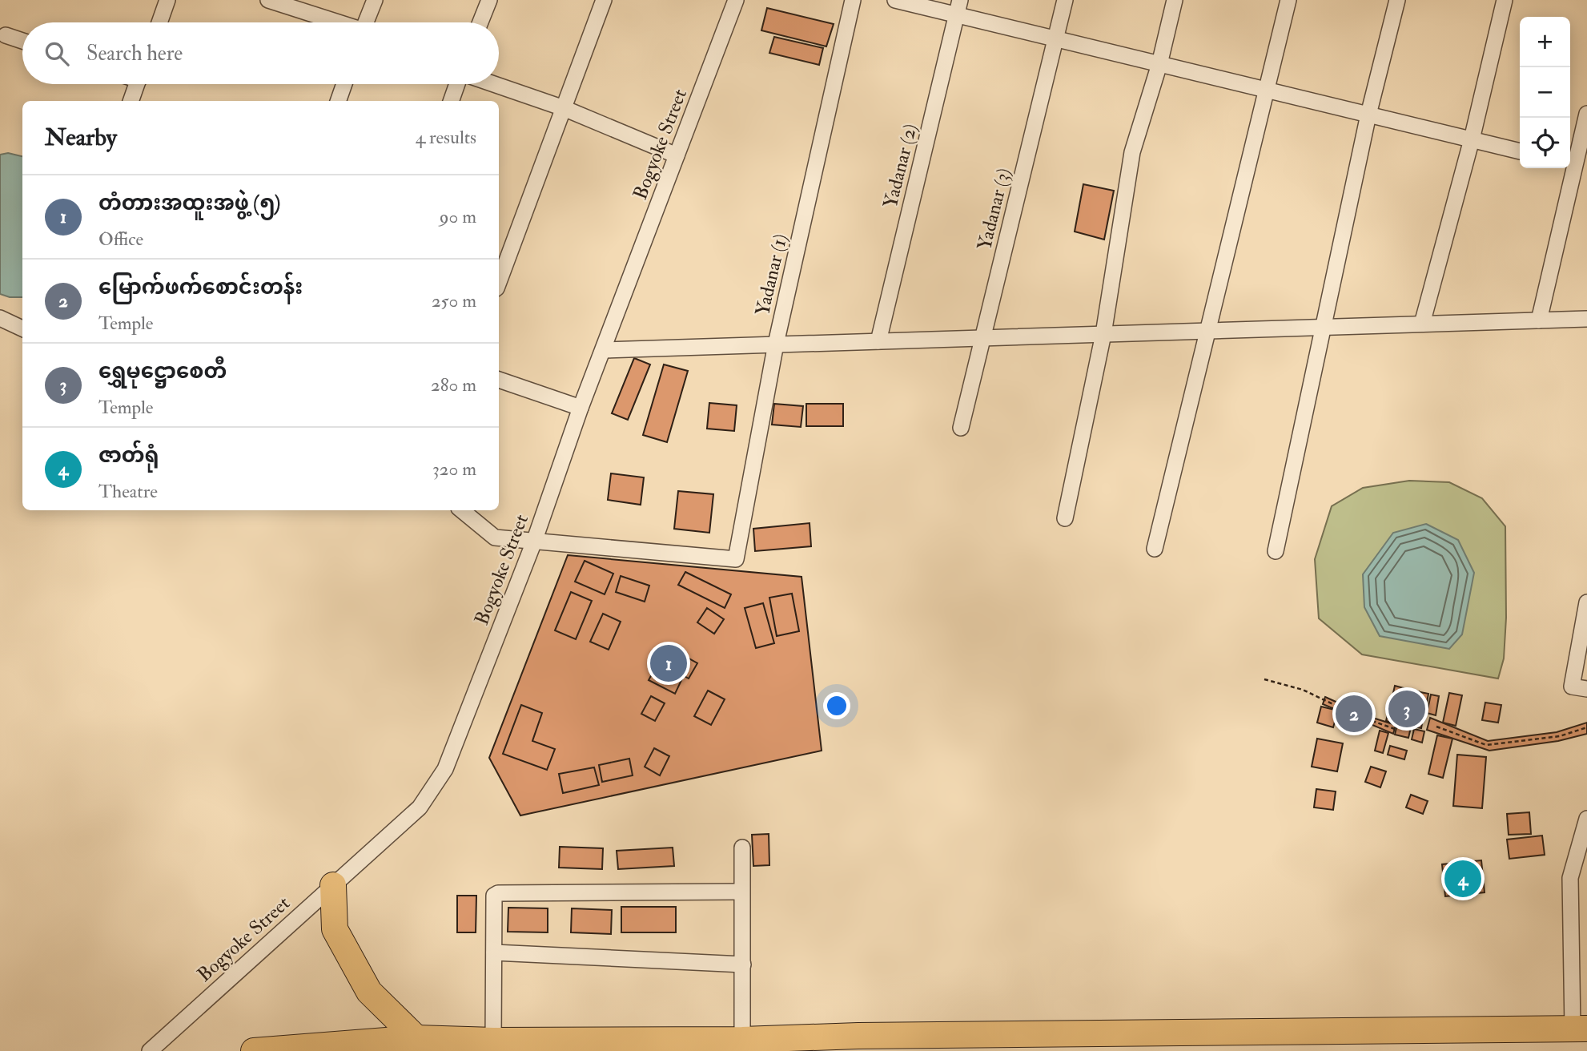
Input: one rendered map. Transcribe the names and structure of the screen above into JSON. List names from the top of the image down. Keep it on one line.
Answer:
{"streets":{"street":["Bogyoke Street","Yadanar (2)","Yadanar (3)","Yadanar (1)"]},"crossings":[["Bogyoke Street","Yadanar (1)"]],"page":{"map_buttons":["+","−"],"search":"Search here","heading":["Nearby","4 results"],"list":[{"mark":"1","name":"တံတားအထူးအဖွဲ့ (၅)","note":"Office","value":"90 m"},{"mark":"2","name":"မြောက်ဖက်စောင်းတန်း","note":"Temple","value":"250 m"},{"mark":"3","name":"ရွှေမုဋ္ဌောစေတီ","note":"Temple","value":"280 m"},{"mark":"4","name":"ဇာတ်ရုံ","note":"Theatre","value":"320 m"}],"pins":["1","3","2","4"]}}
